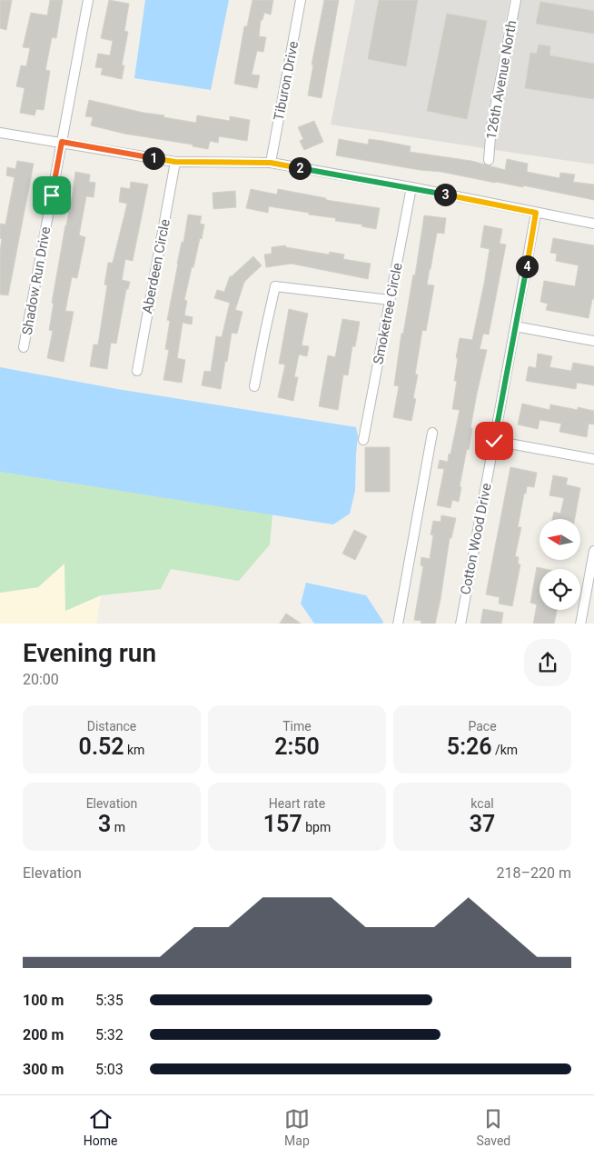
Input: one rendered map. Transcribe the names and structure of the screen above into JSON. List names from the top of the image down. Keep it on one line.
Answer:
{"streets":{"street":["126th Avenue North","Tiburon Drive","Aberdeen Circle","Shadow Run Drive","Smoketree Circle","Cotton Wood Drive"]},"north":"left","page":{"pins":["1","2","3","4"],"heading":["Evening run","20:00"],"stats":[["Distance","0.52 km"],["Time","2:50"],["Pace","5:26 /km"],["Elevation","3 m"],["Heart rate","157 bpm"],["kcal","37"]],"chart":["Elevation","218–220 m"],"list":[{"name":"100 m","note":"5:35"},{"name":"200 m","note":"5:32"},{"name":"300 m","note":"5:03"}],"tabs":["Home","Map","Saved"]}}
